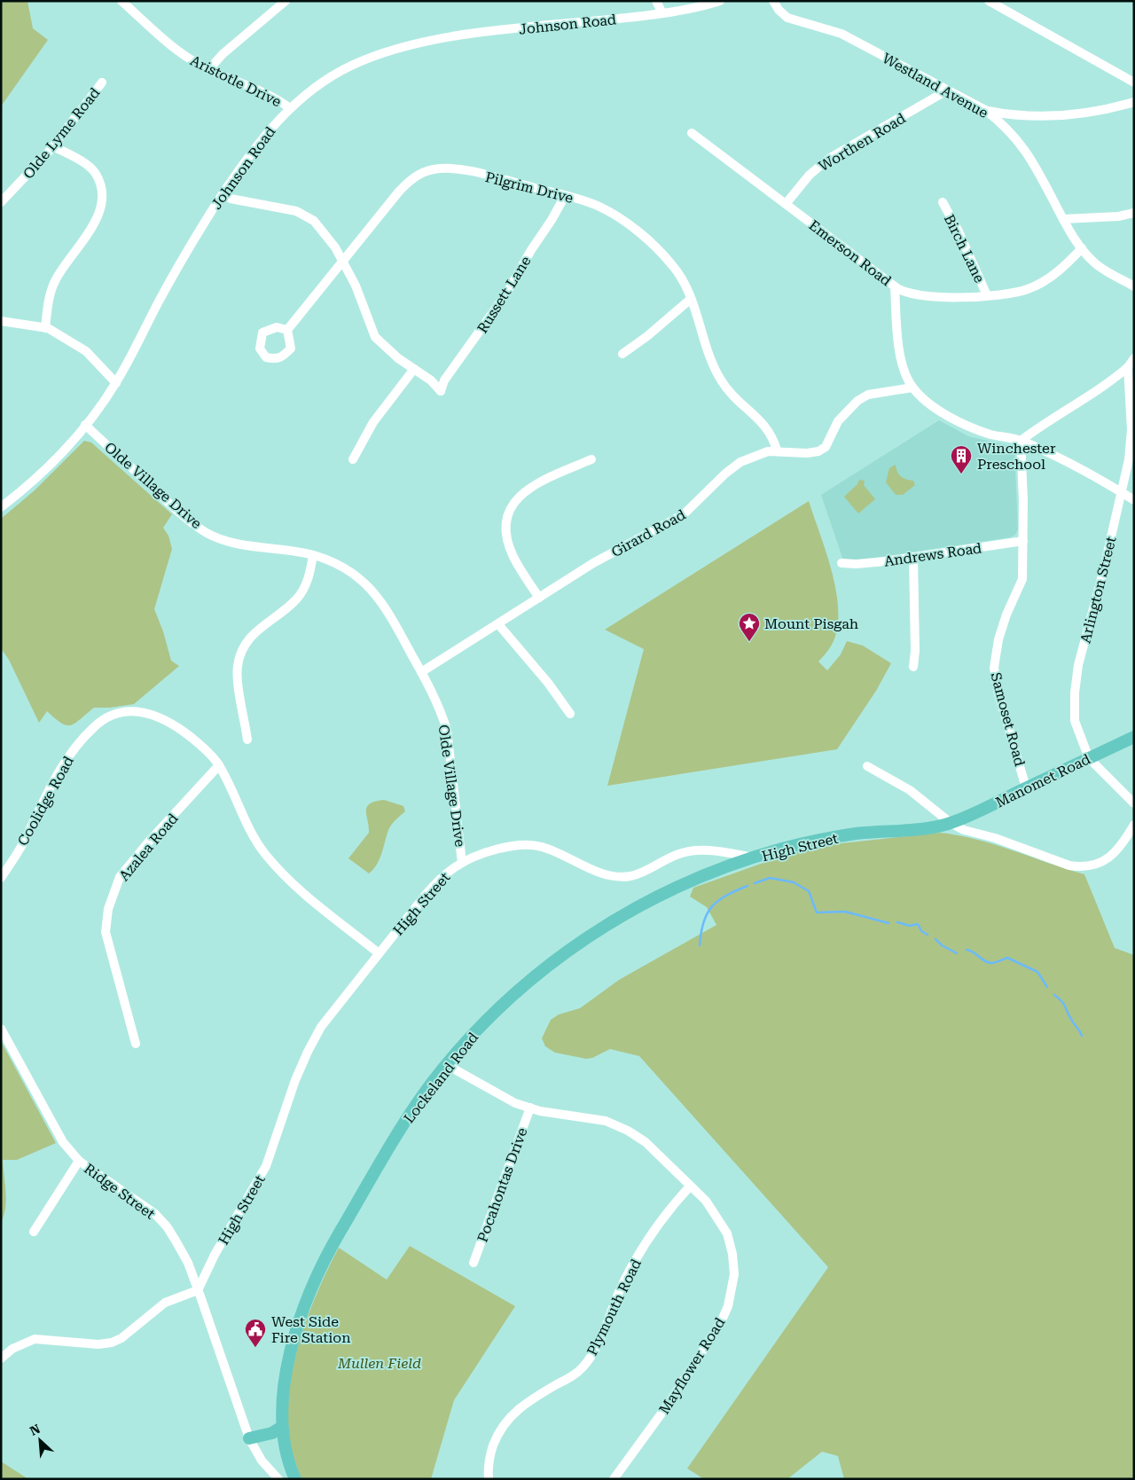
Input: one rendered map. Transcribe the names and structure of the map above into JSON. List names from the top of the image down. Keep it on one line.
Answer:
{"streets":{"main road":["Manomet Road","High Street","Lockeland Road"],"street":["Johnson Road","Aristotle Drive","Westland Avenue","Olde Lyme Road","Worthen Road","Pilgrim Drive","Birch Lane","Emerson Road","Russett Lane","Olde Village Drive","Girard Road","Andrews Road","Arlington Street","Samoset Road","Coolidge Road","Azalea Road","Pocahontas Drive","Ridge Street","Plymouth Road","Mayflower Road"]},"crossings":[["Johnson Road","Aristotle Drive"],["Johnson Road","Olde Village Drive"],["Westland Avenue","Worthen Road"],["Worthen Road","Emerson Road"],["Pilgrim Drive","Russett Lane"],["Pilgrim Drive","Girard Road"],["Emerson Road","Girard Road"],["Emerson Road","Arlington Street"],["Emerson Road","Samoset Road"],["Olde Village Drive","Girard Road"],["Olde Village Drive","High Street"],["Andrews Road","Samoset Road"],["Arlington Street","Manomet Road"],["Samoset Road","Manomet Road"],["Manomet Road","High Street"],["Coolidge Road","Azalea Road"],["Coolidge Road","High Street"],["High Street","Lockeland Road"],["High Street","Ridge Street"],["Lockeland Road","Mayflower Road"],["Pocahontas Drive","Mayflower Road"],["Plymouth Road","Mayflower Road"]],"parks":["Mullen Field"],"places":{"building":["Winchester Preschool"],"place":["Mount Pisgah"],"public building":["West Side Fire Station"]},"north":"top left"}
